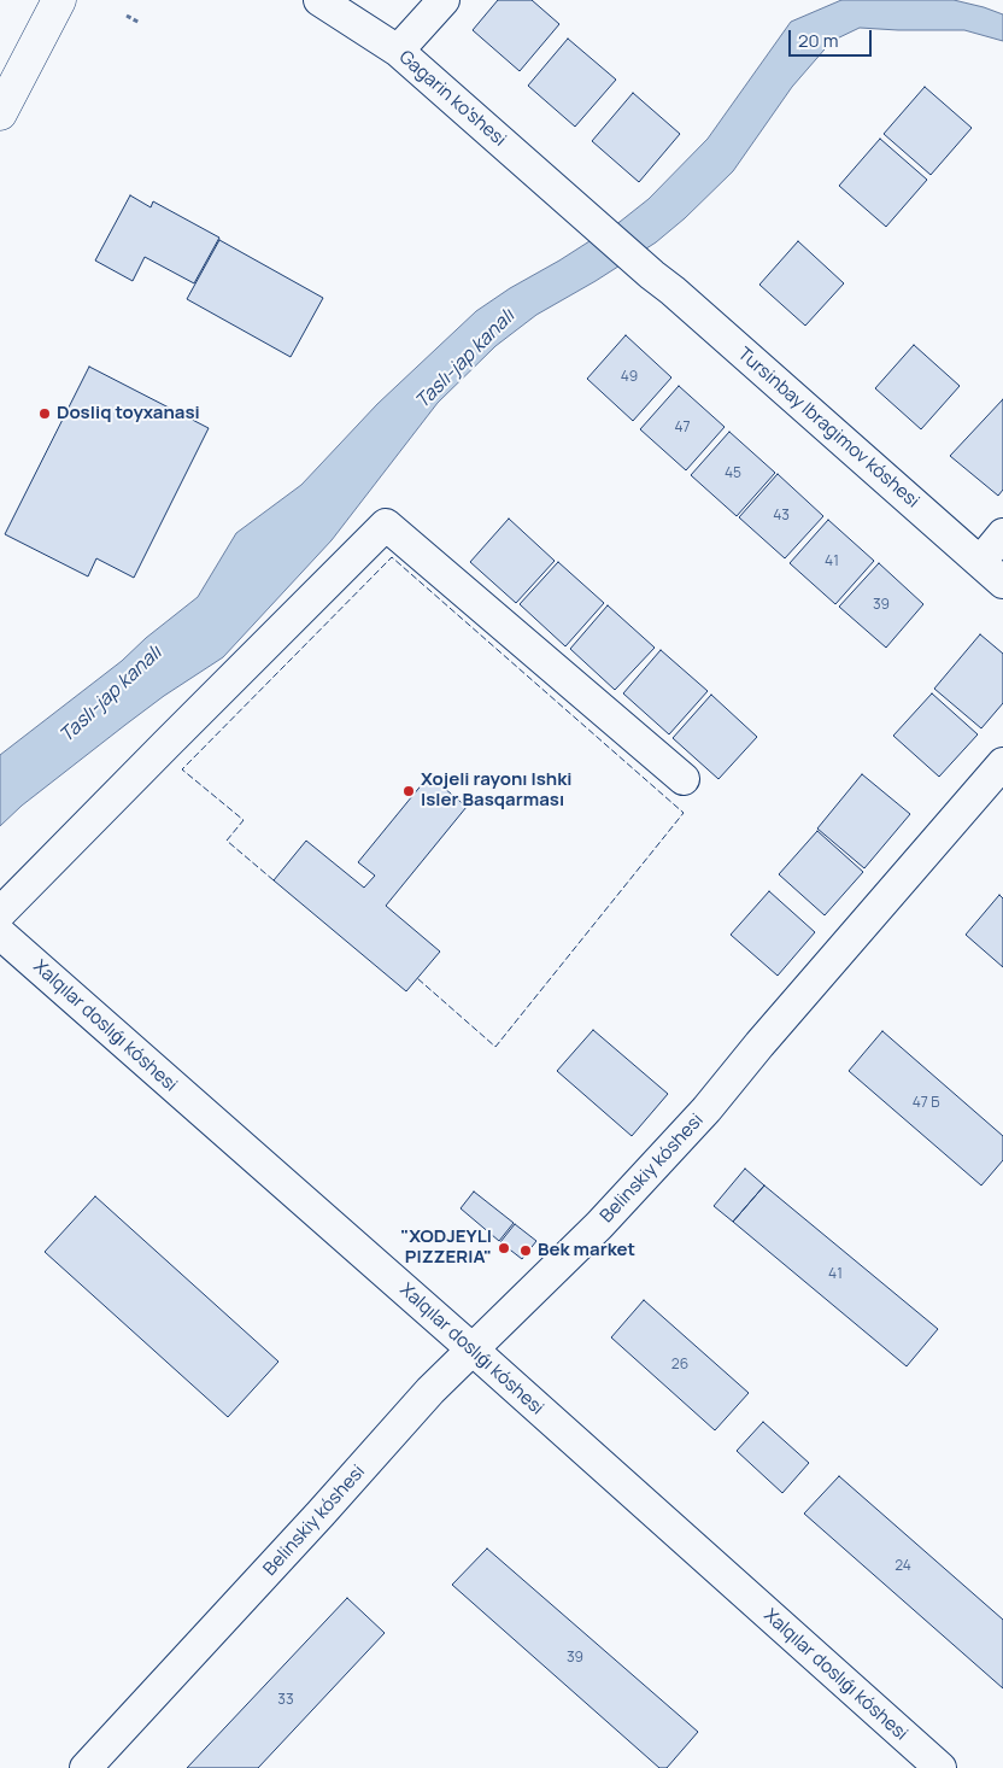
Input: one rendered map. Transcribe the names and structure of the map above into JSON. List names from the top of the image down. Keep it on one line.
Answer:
{"streets":{"street":["Gagarin ko'shesi","Tursinbay Ibragimov kóshesi","Xalqılar doslıǵı kóshesi","Belinskiy kóshesi"]},"crossings":[["Gagarin ko'shesi","Tursinbay Ibragimov kóshesi"],["Xalqılar doslıǵı kóshesi","Belinskiy kóshesi"]],"water":["Taslı-jap kanalı"],"places":["Dosliq toyxanasi","Xojeli rayonı Ishki Isler Basqarması","\"XODJEYLI PIZZERIA\"","Bek market"],"house_numbers":["49","47","45","43","41","39","47 Б","41","26","24","39","33"],"scale_bar":"20 m"}
